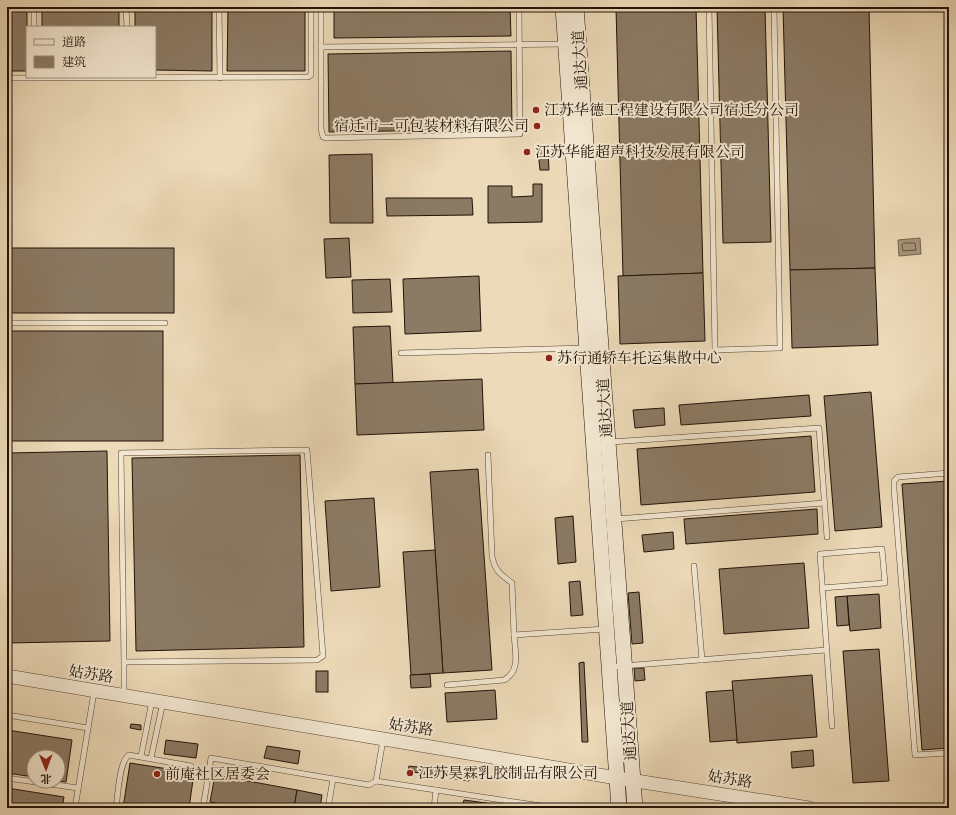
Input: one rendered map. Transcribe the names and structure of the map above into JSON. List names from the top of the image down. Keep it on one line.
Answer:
{"streets":{"main road":["通达大道"],"street":["姑苏路"]},"crossings":[["通达大道","姑苏路"]],"places":["江苏华德工程建设有限公司宿迁分公司","宿迁市一可包装材料有限公司","江苏华能超声科技发展有限公司","苏行通轿车托运集散中心","江苏昊霖乳胶制品有限公司","前庵社区居委会"],"legend":["道路","建筑"],"north":"bottom"}
